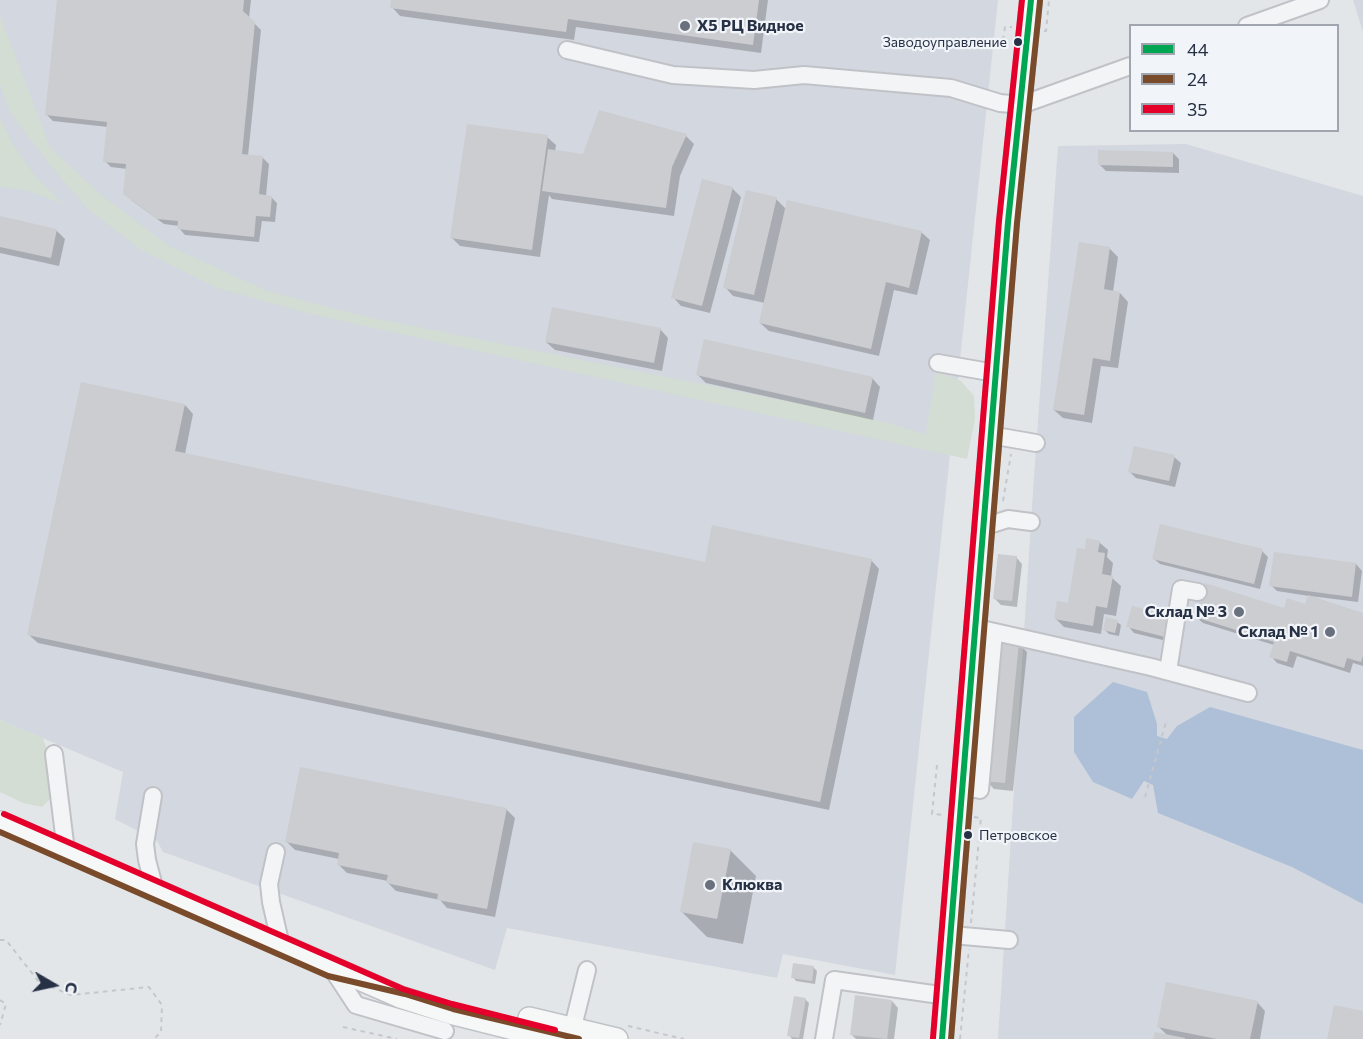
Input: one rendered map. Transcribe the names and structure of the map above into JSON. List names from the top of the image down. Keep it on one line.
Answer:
{"places":["X5 РЦ Видное","Заводоуправление","Склад № 3","Склад № 1","Петровское","Клюква"],"lines":["transit line 44","transit line 35","transit line 24"],"legend":["44","24","35"],"north":"right"}
